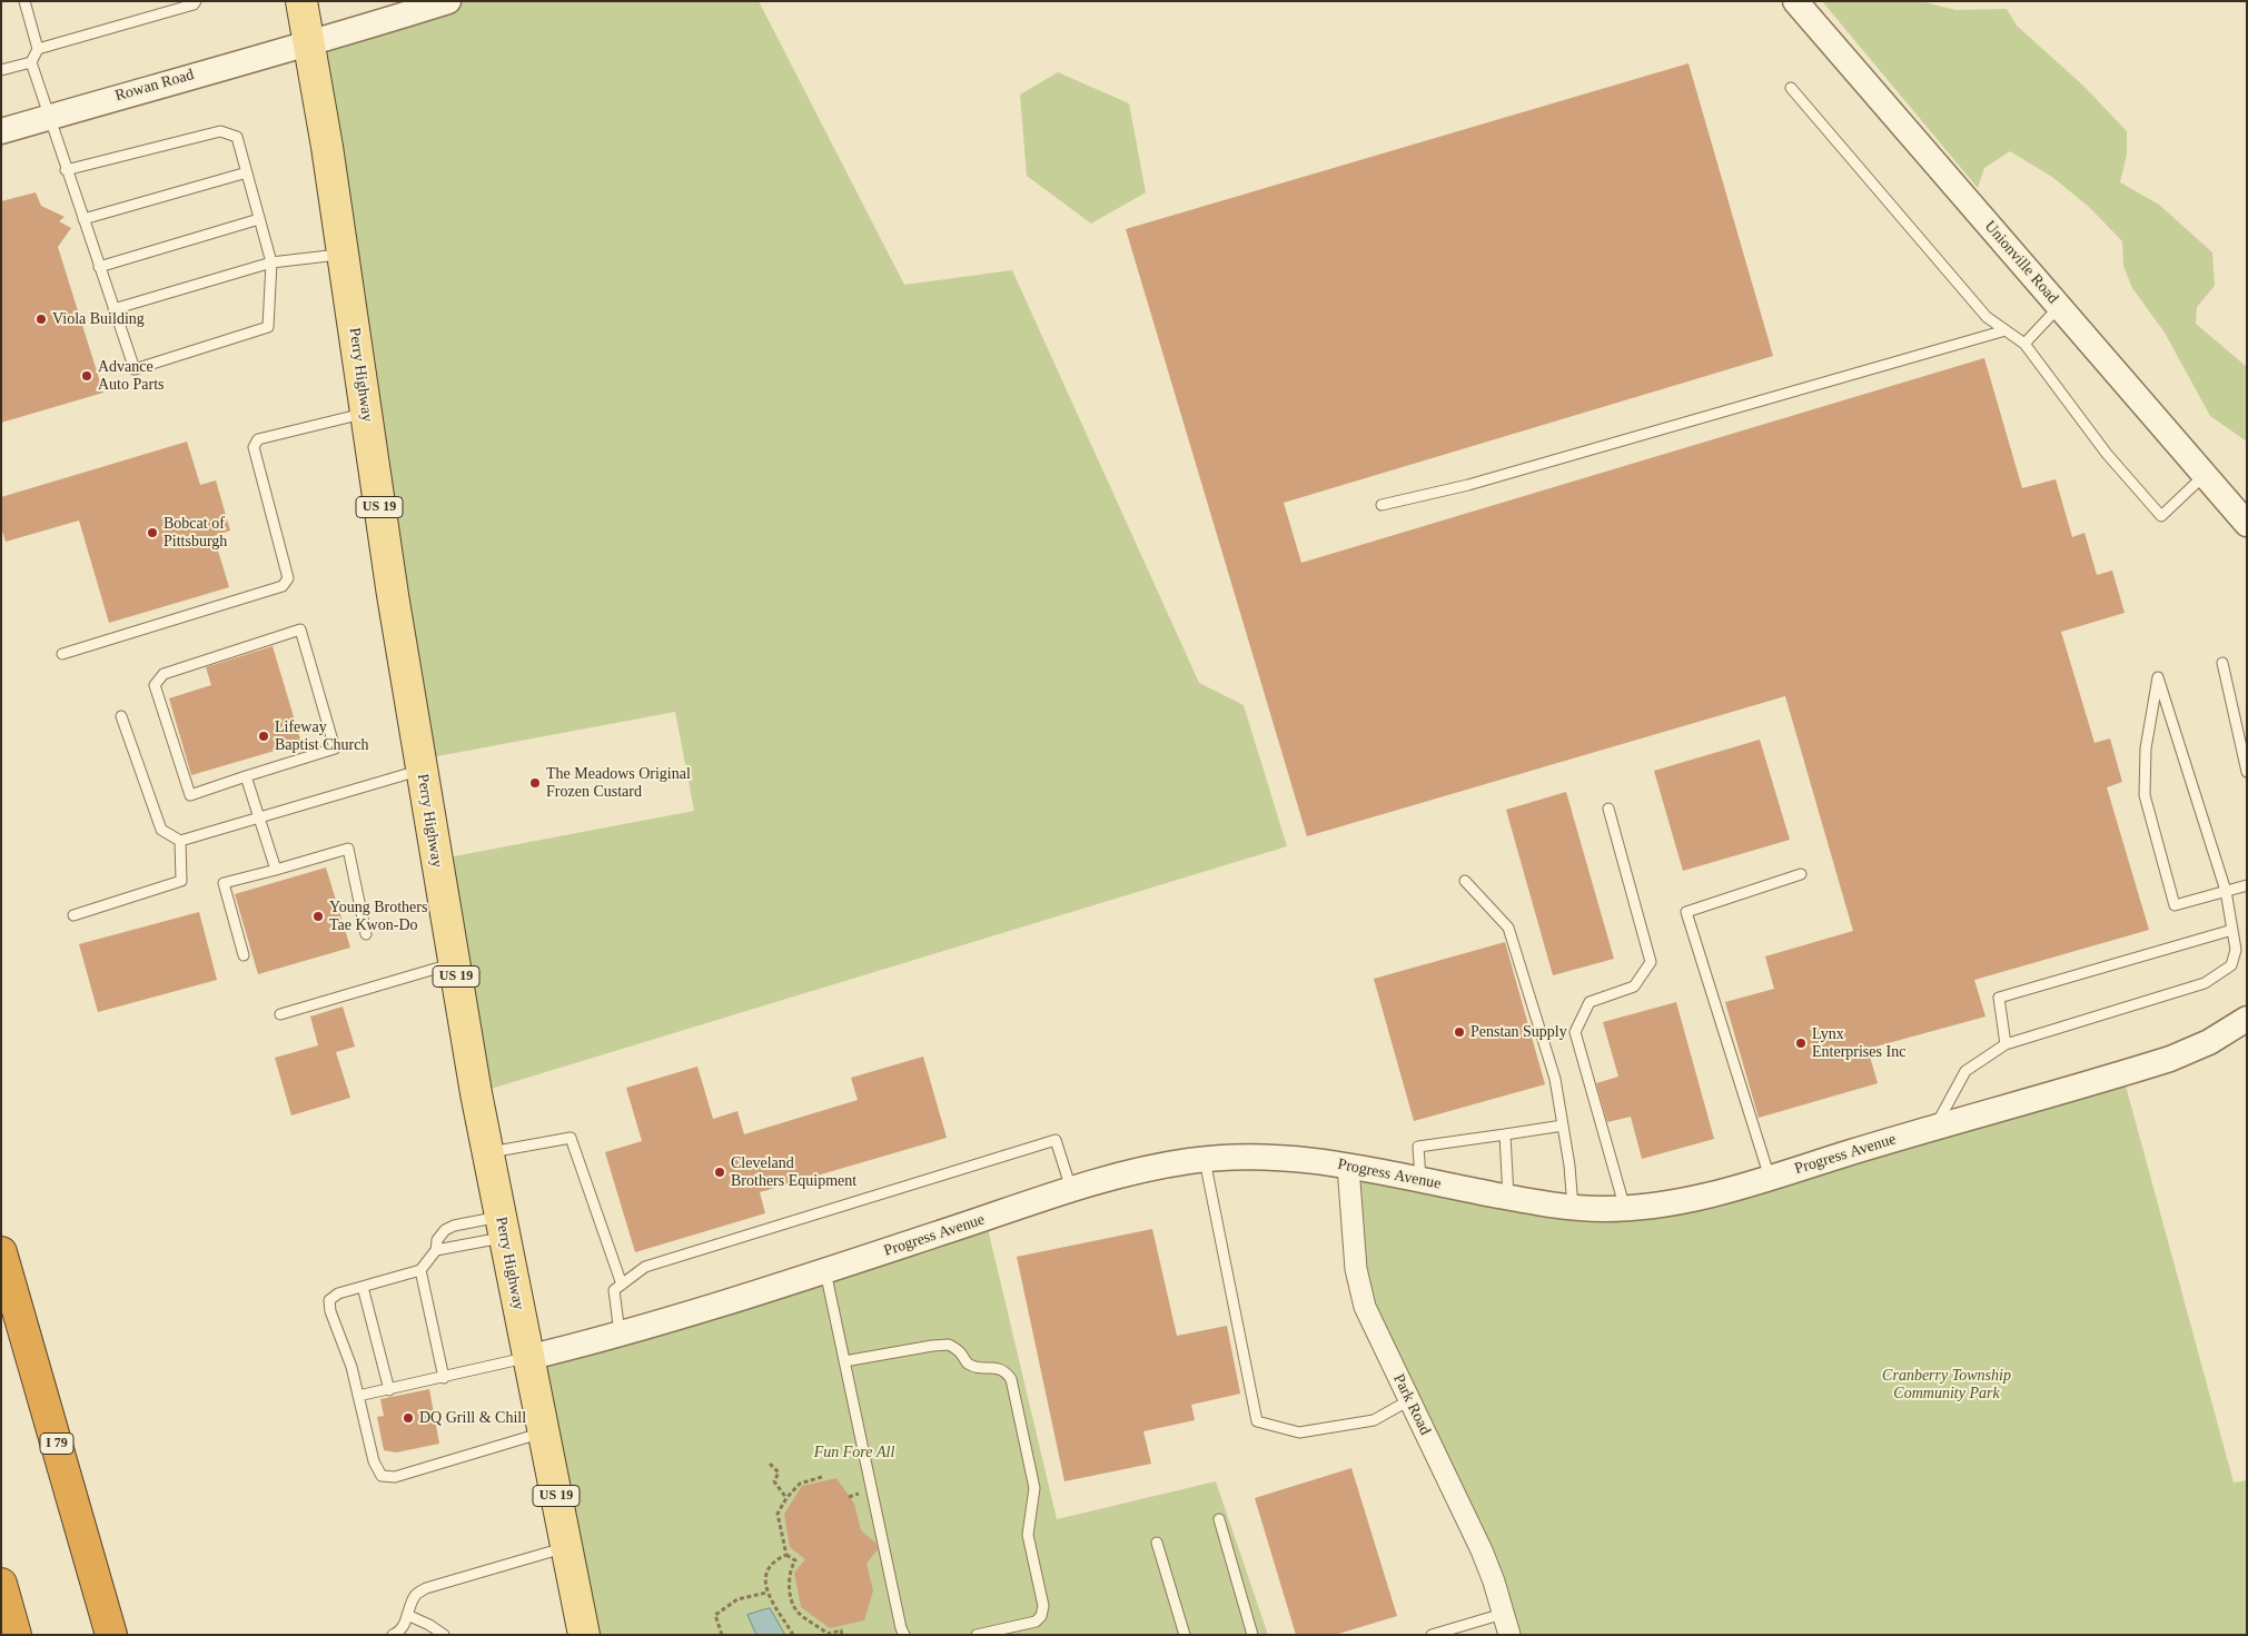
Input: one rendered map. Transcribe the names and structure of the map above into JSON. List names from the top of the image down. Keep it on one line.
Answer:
{"streets":{"highway":["I 79"],"main road":["Perry Highway","US 19"],"street":["Rowan Road","Unionville Road","Progress Avenue","Park Road"]},"crossings":[["Rowan Road","Perry Highway"],["Perry Highway","Progress Avenue"],["Progress Avenue","Park Road"]],"parks":["Cranberry Township Community Park","Fun Fore All"],"places":["Viola Building","Advance Auto Parts","Bobcat of Pittsburgh","Lifeway Baptist Church","The Meadows Original Frozen Custard","Young Brothers Tae Kwon-Do","Penstan Supply","Lynx Enterprises Inc","Cleveland Brothers Equipment","DQ Grill & Chill"]}
